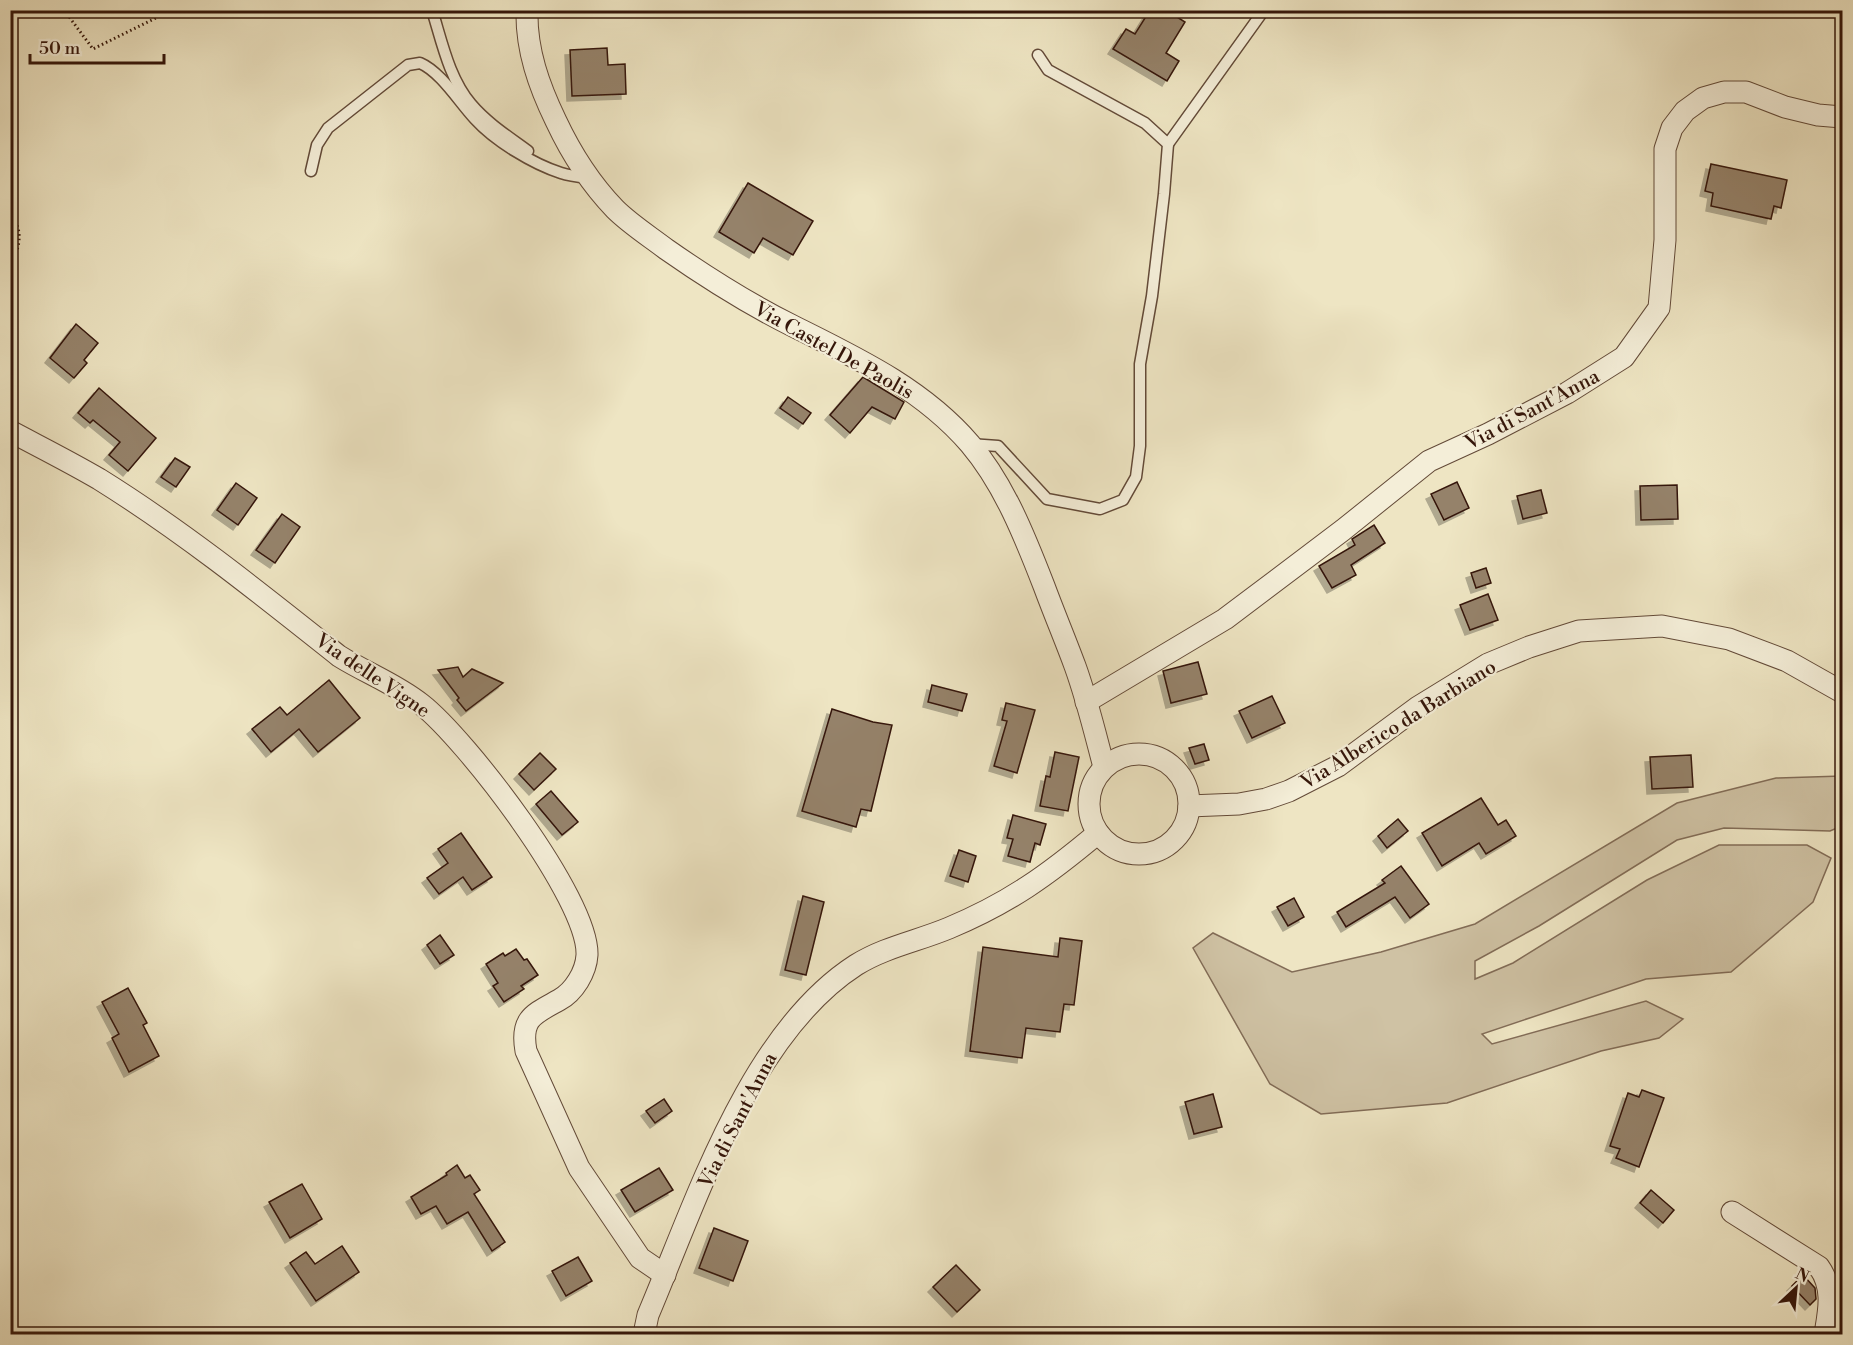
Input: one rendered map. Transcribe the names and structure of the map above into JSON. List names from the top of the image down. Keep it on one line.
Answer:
{"streets":{"street":["Via Castel De Paolis","Via di Sant'Anna","Via delle Vigne","Via Alberico da Barbiano"]},"crossings":[["Via Castel De Paolis","Via di Sant'Anna"],["Via Castel De Paolis","Via Alberico da Barbiano"],["Via di Sant'Anna","Via delle Vigne"],["Via di Sant'Anna","Via Alberico da Barbiano"]],"scale_bar":"50 m","north":"top right"}
